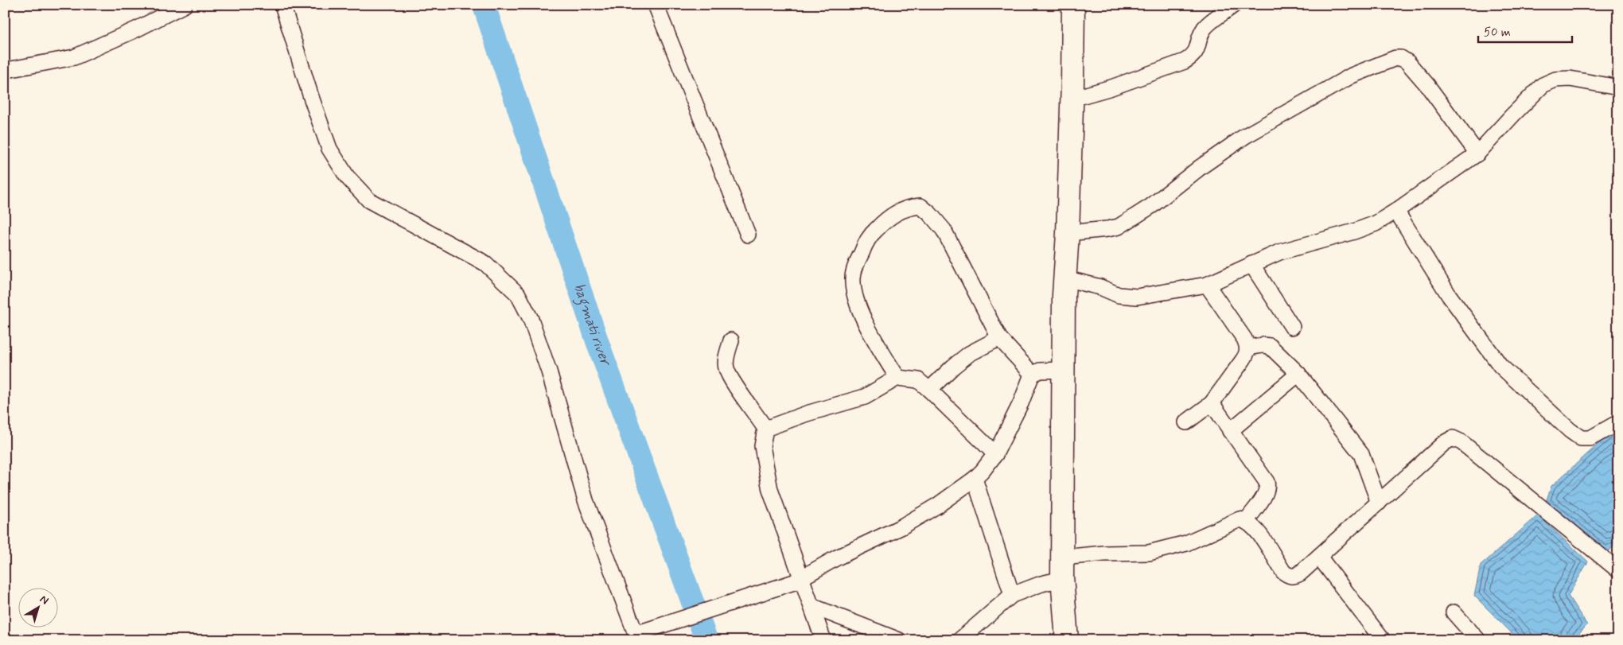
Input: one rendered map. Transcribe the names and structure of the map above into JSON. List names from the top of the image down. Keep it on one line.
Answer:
{"water":["bagmati river"],"scale_bar":"50 m","north":"top right"}
